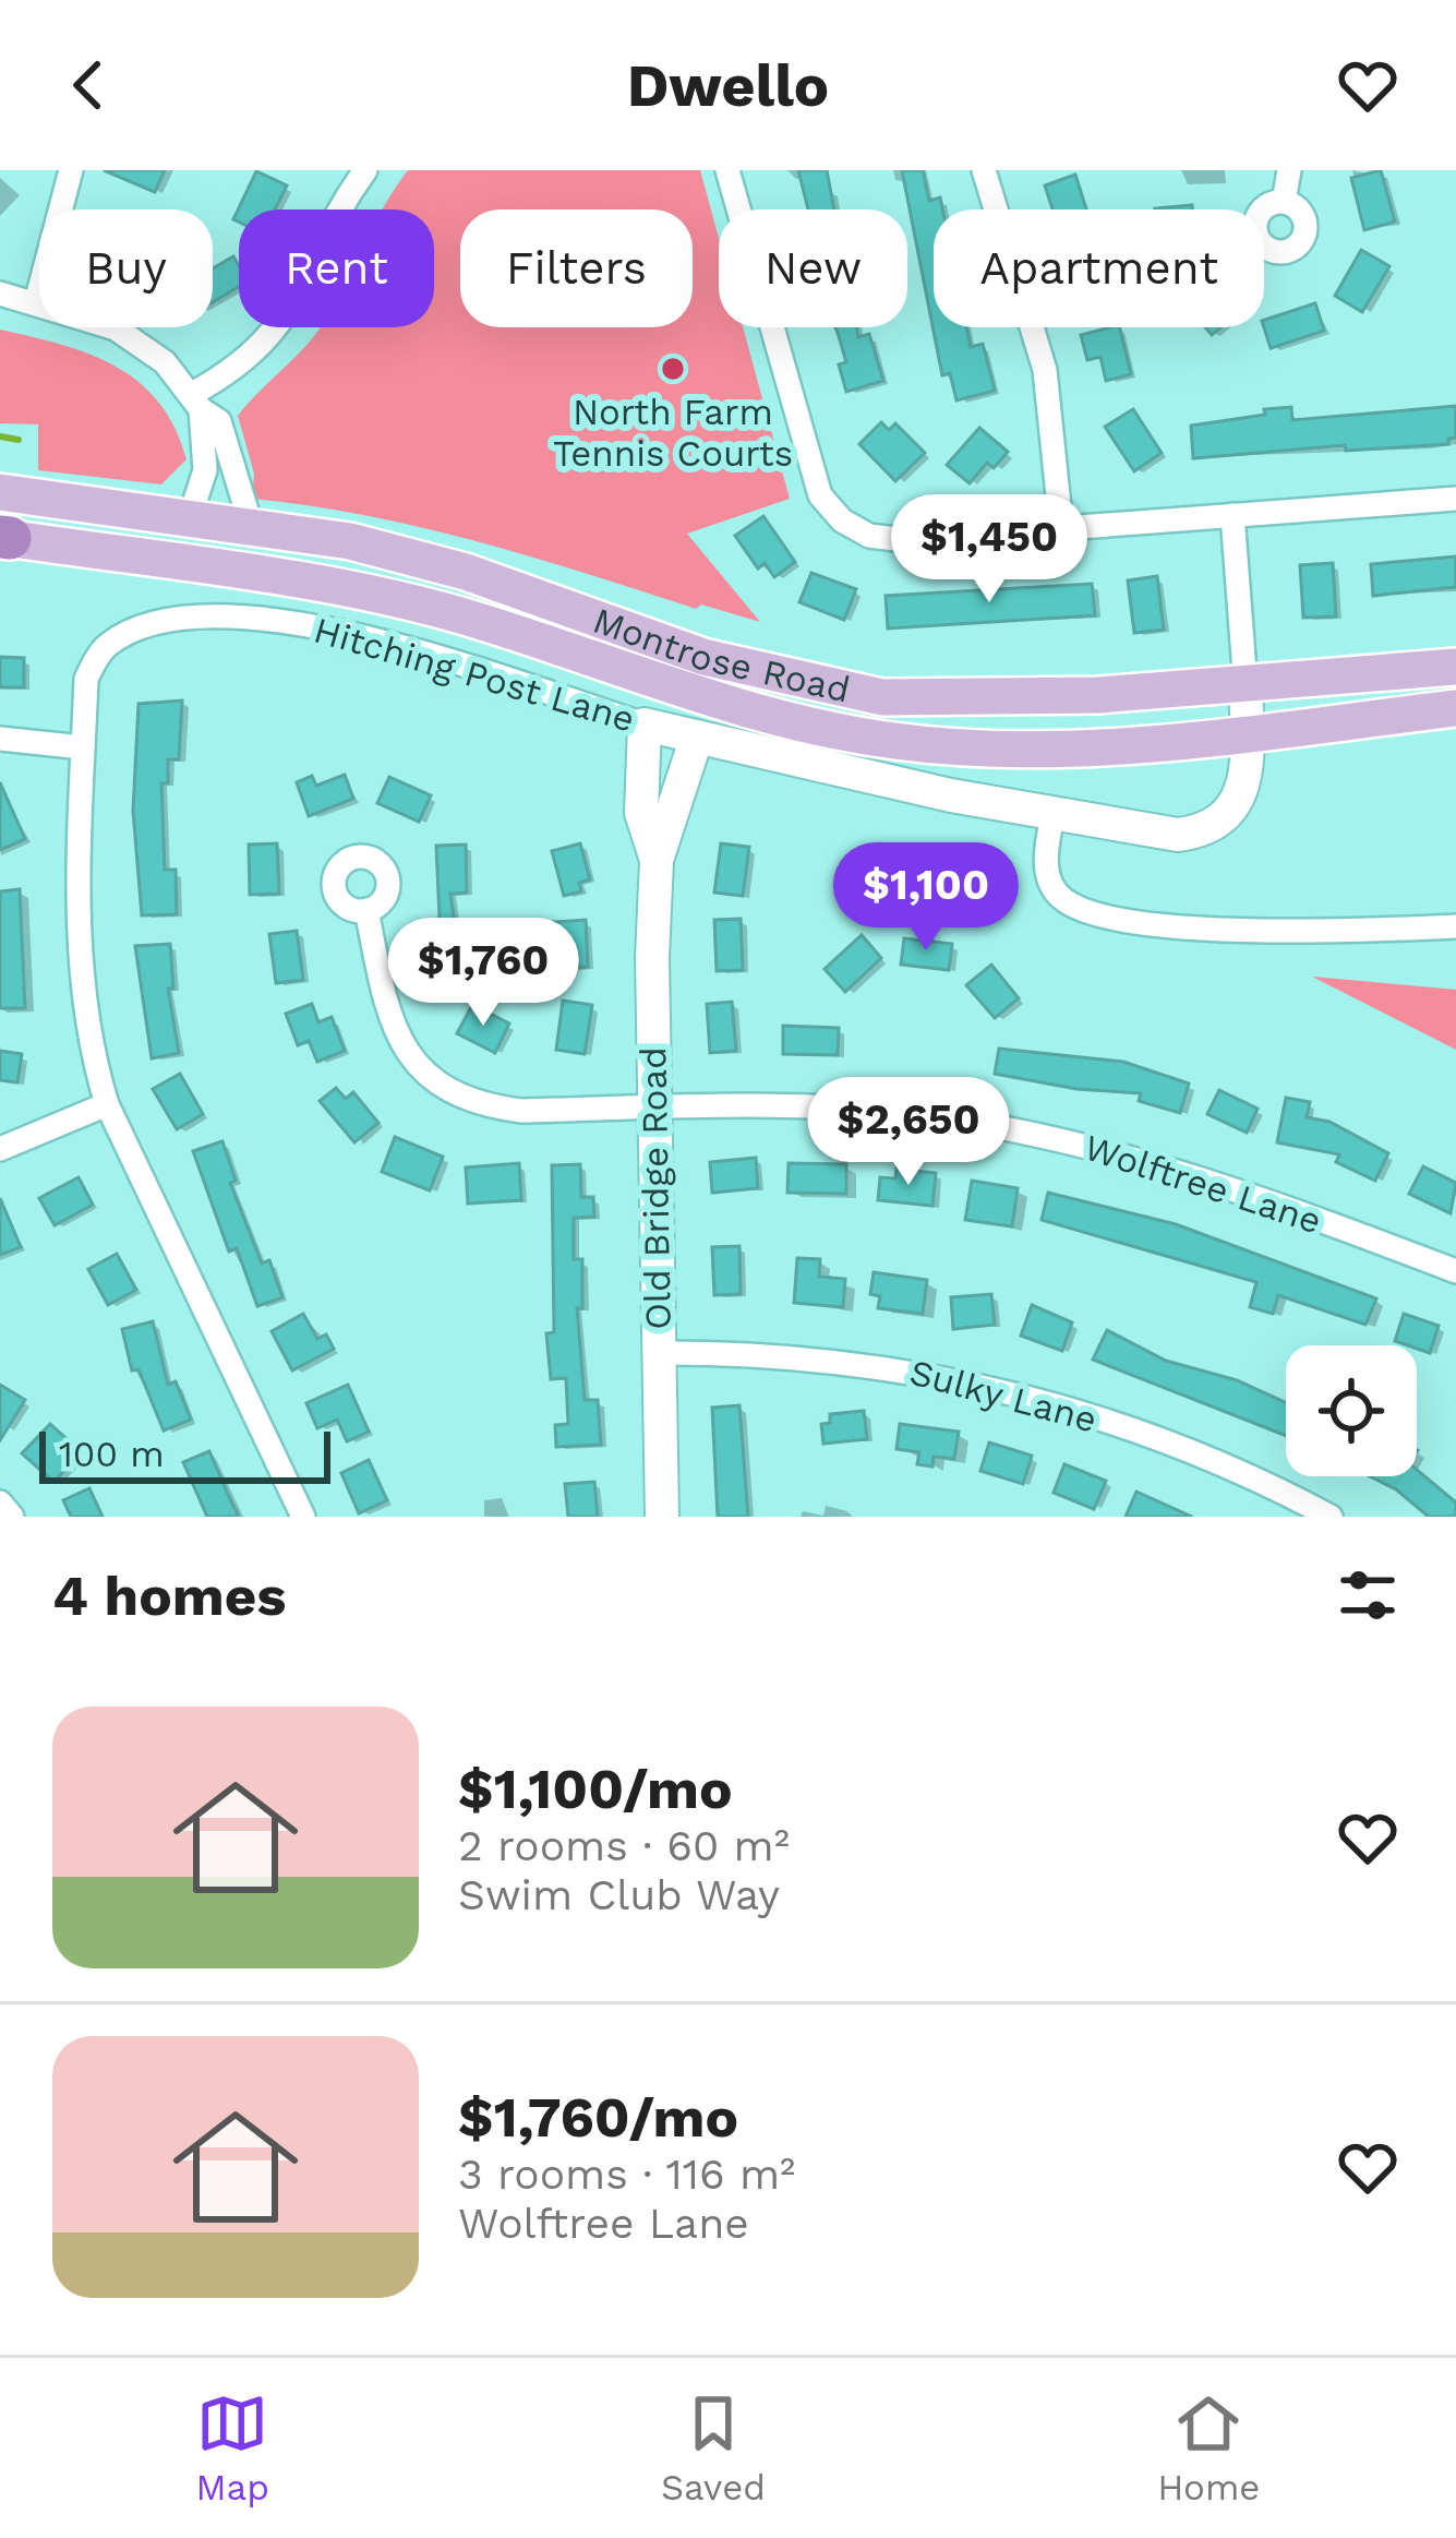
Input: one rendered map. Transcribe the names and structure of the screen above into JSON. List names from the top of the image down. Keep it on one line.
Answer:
{"streets":{"main road":["Montrose Road"],"street":["Hitching Post Lane","Wolftree Lane","Old Bridge Road","Sulky Lane"]},"crossings":[["Montrose Road","Hitching Post Lane"],["Hitching Post Lane","Old Bridge Road"],["Wolftree Lane","Old Bridge Road"],["Old Bridge Road","Sulky Lane"]],"places":["North Farm Tennis Courts"],"scale_bar":"100 m","page":{"header":"Dwello","chip":["Buy","Rent","Filters","New","Apartment"],"price":["$1,450","$1,100","$1,760","$2,650"],"scale":"100 m","heading":"4 homes","list":[{"name":"$1,100/mo","note":"2 rooms · 60 m² · Swim Club Way"},{"name":"$1,760/mo","note":"3 rooms · 116 m² · Wolftree Lane"}],"tabs":["Map","Saved","Home"]}}
